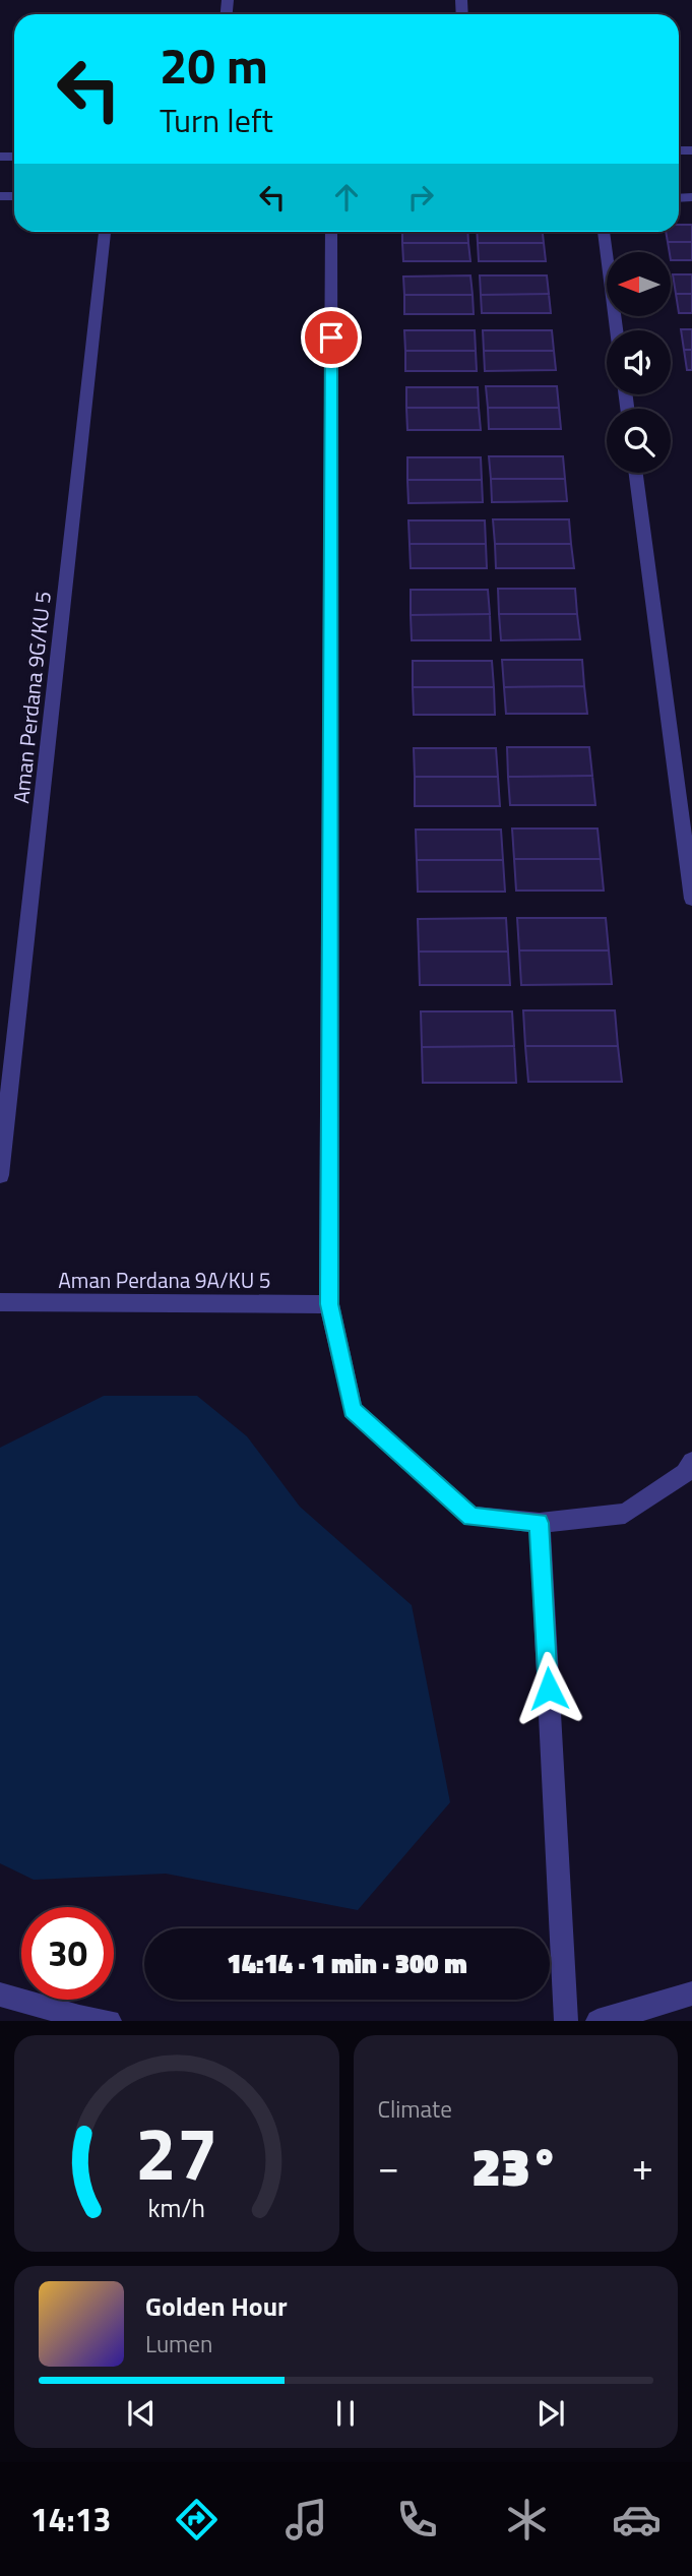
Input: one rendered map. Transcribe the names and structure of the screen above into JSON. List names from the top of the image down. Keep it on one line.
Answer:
{"streets":{"street":["Aman Perdana 9G/KU 5","Aman Perdana 9A/KU 5"]},"north":"left","page":{"turn":["20 m","Turn left"],"limit":"30","trip":"14:14 · 1 min · 300 m","tile":"Climate","heat":["−","23°","+"],"song":["Golden Hour","Lumen"],"tabs":"14:13","gauge":["27","km/h"]}}
